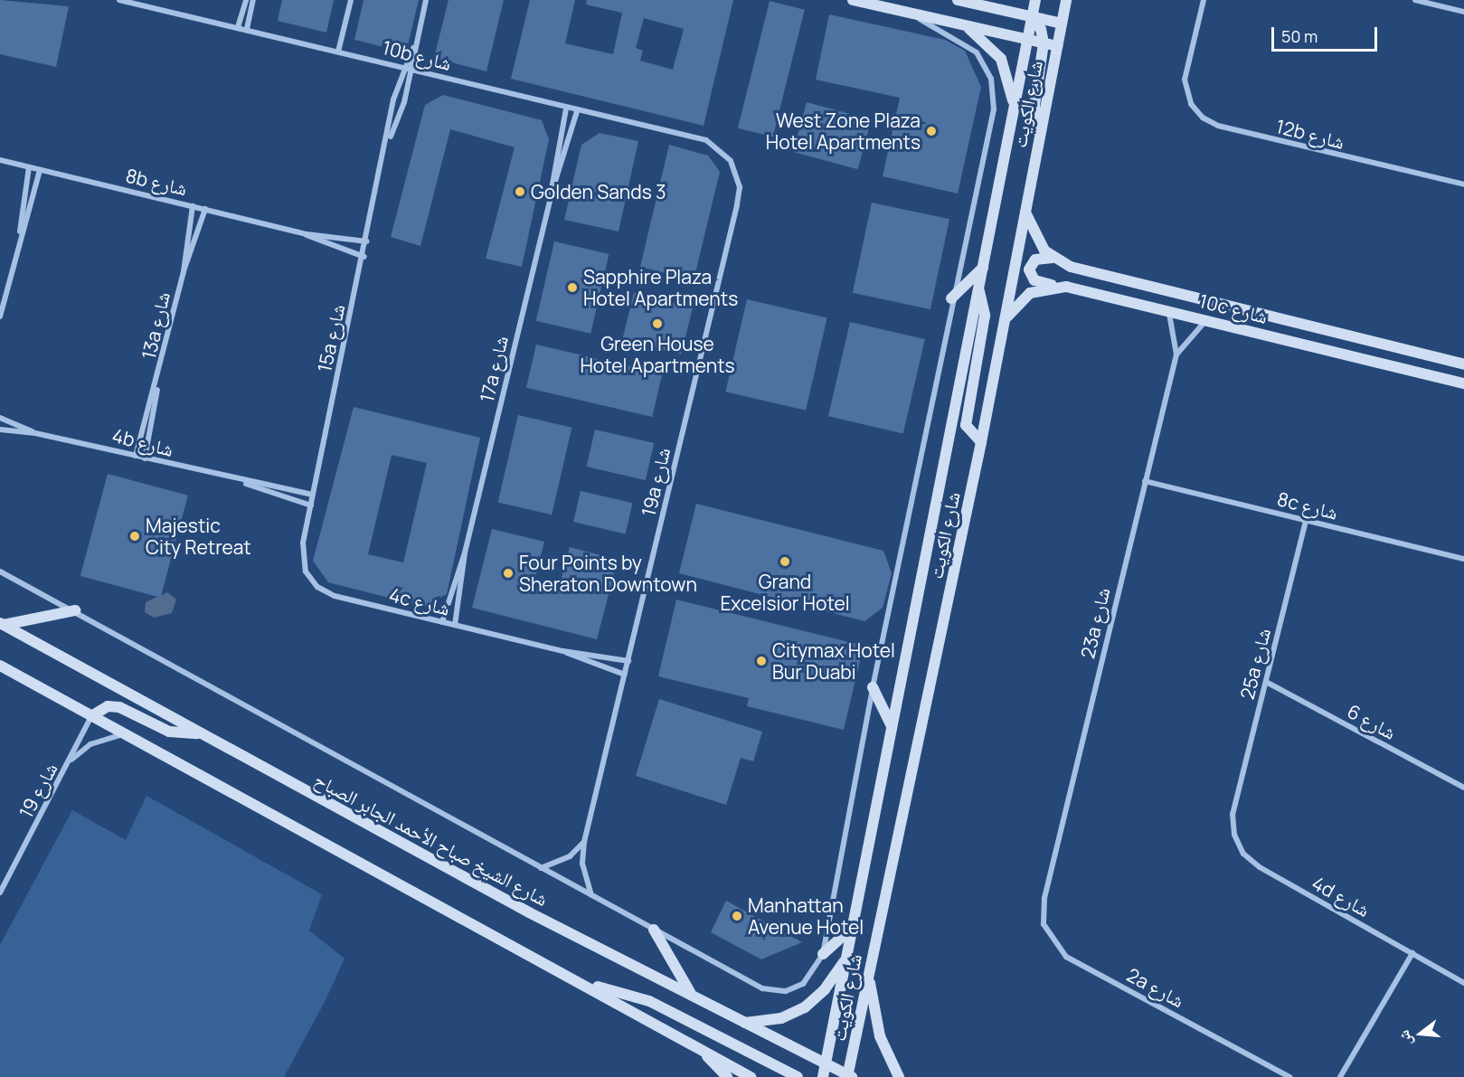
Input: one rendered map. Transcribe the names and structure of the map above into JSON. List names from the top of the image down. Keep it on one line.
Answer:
{"streets":{"main road":["شارع الكويت","10c شارع","شارع الشيخ صباح الأحمد الجابر الصباح"],"street":["10b شارع","12b شارع","8b شارع","13a شارع","15a شارع","17a شارع","4b شارع","19a شارع","8c شارع","4c شارع","23a شارع","25a شارع","شارع 6","شارع 19","4d شارع","2a شارع"]},"crossings":[["10b شارع","15a شارع"],["10b شارع","17a شارع"],["10b شارع","19a شارع"],["شارع الكويت","10c شارع"],["شارع الكويت","شارع الشيخ صباح الأحمد الجابر الصباح"],["8b شارع","13a شارع"],["8b شارع","15a شارع"],["10c شارع","23a شارع"],["13a شارع","4b شارع"],["15a شارع","4b شارع"],["15a شارع","4c شارع"],["17a شارع","4c شارع"],["19a شارع","4c شارع"],["8c شارع","23a شارع"],["8c شارع","25a شارع"],["23a شارع","2a شارع"],["25a شارع","شارع 6"],["25a شارع","4d شارع"]],"places":["West Zone Plaza Hotel Apartments","Golden Sands 3","Sapphire Plaza Hotel Apartments","Green House Hotel Apartments","Majestic City Retreat","Grand Excelsior Hotel","Four Points by Sheraton Downtown","Citymax Hotel Bur Duabi","Manhattan Avenue Hotel"],"scale_bar":"50 m","north":"left"}
